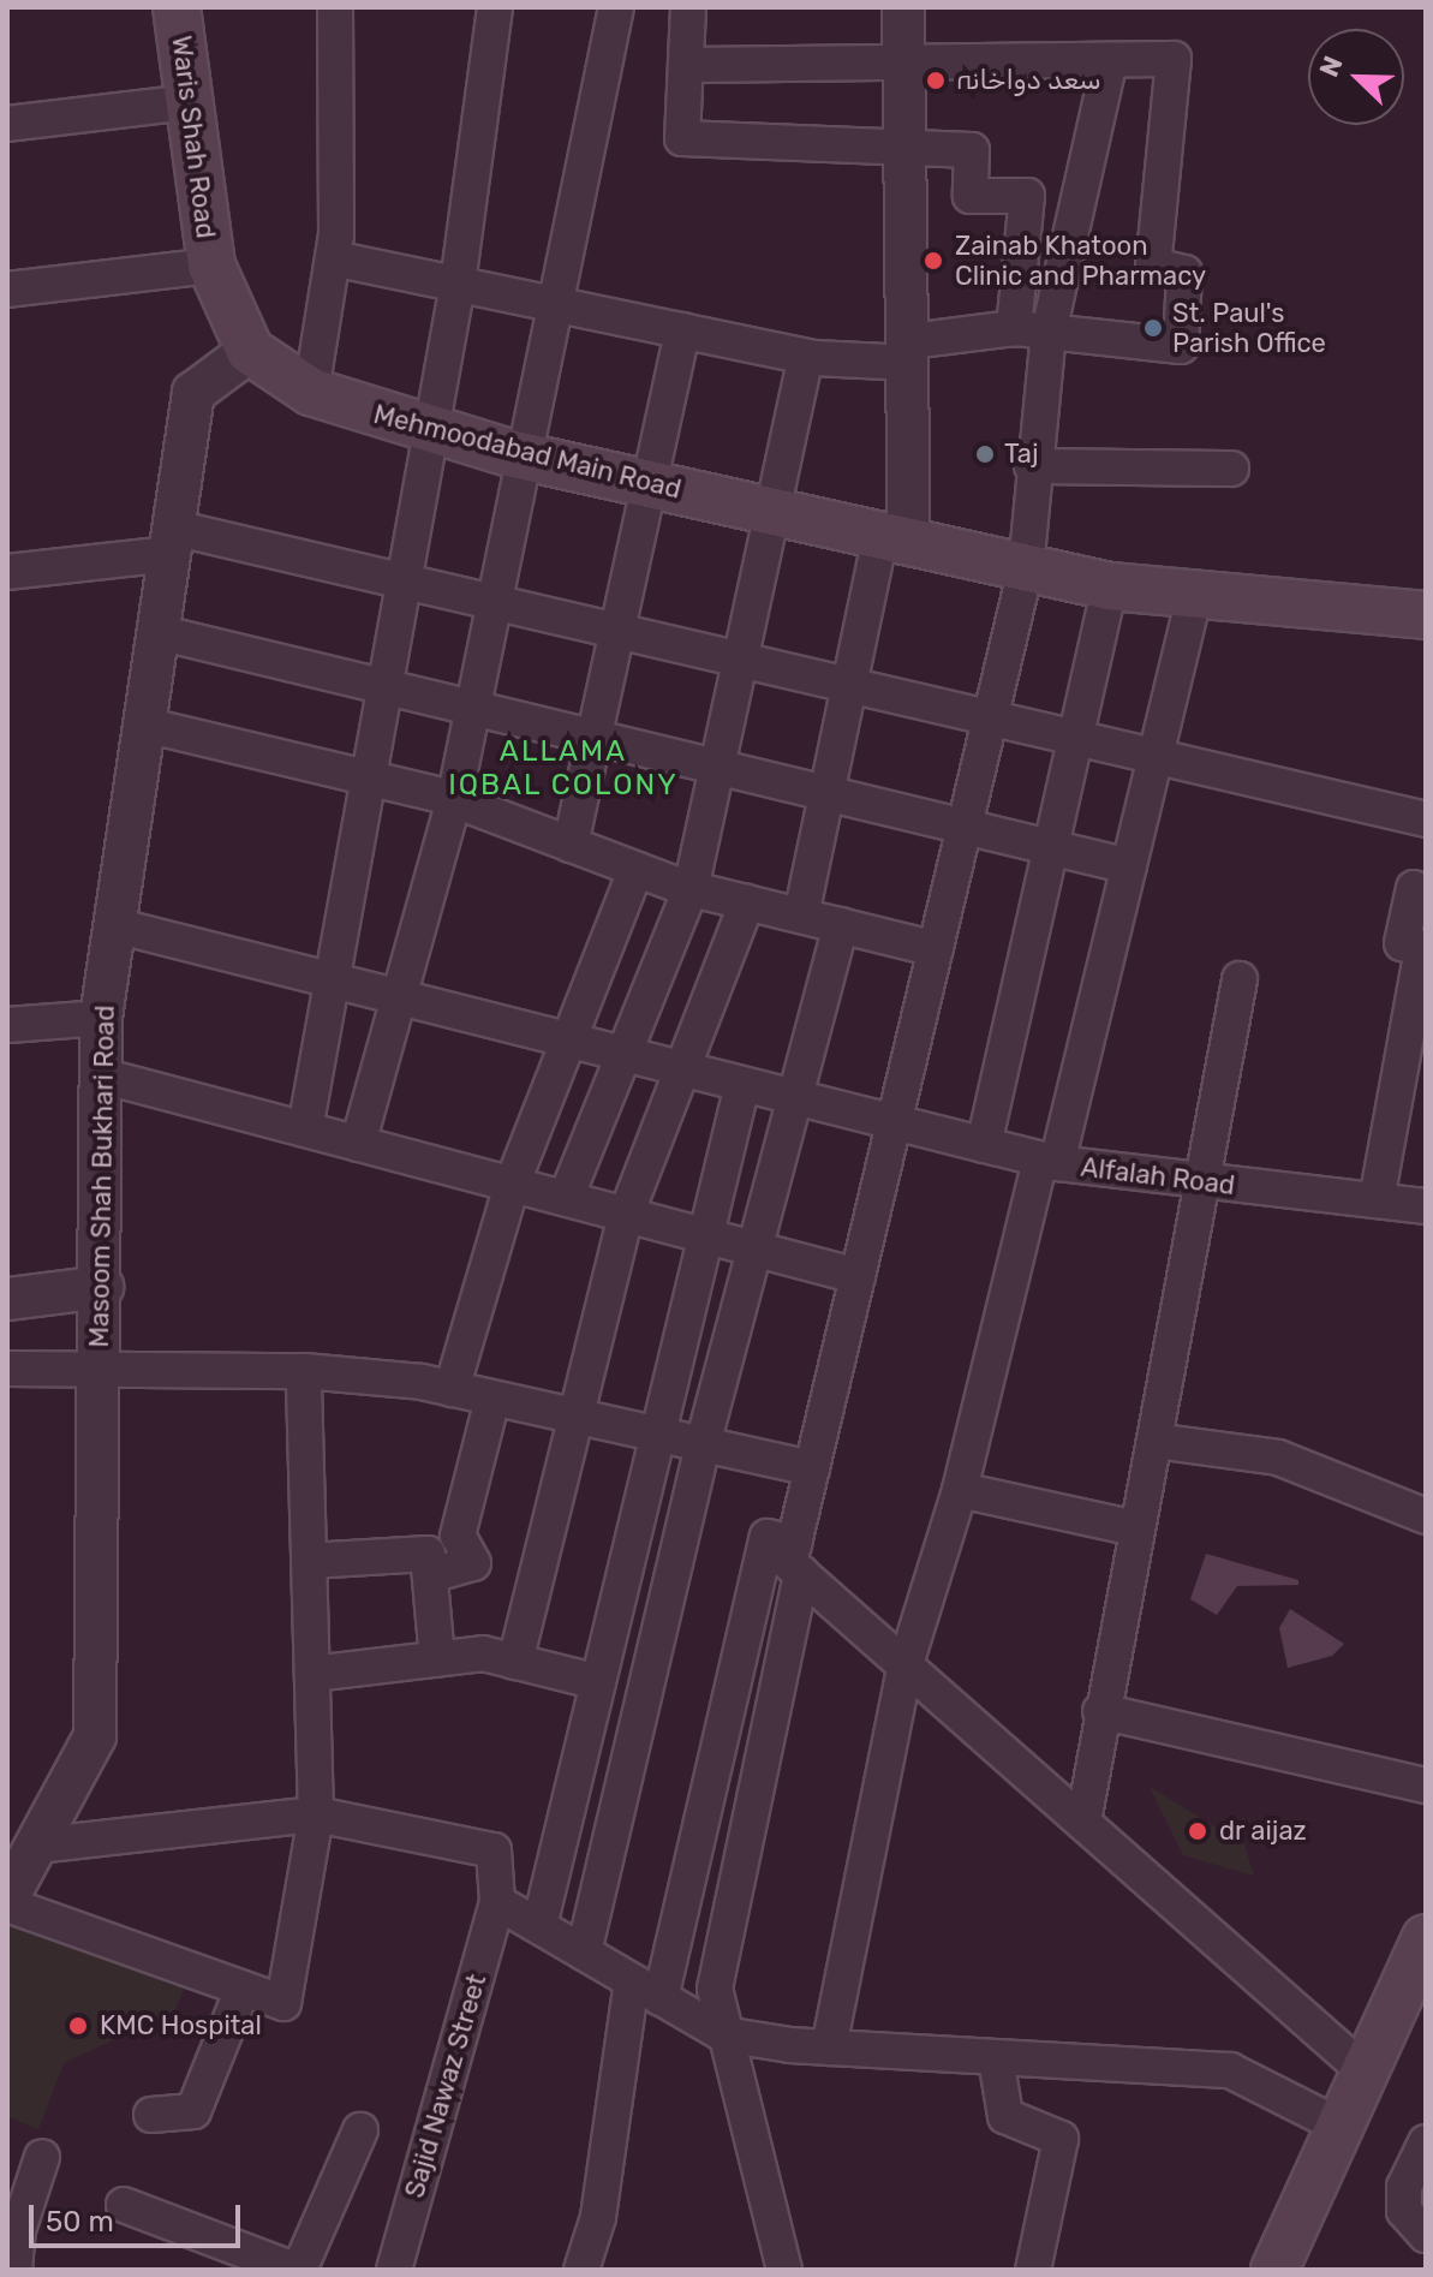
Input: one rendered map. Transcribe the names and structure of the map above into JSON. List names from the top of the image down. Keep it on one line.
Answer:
{"streets":{"main road":["Waris Shah Road","Mehmoodabad Main Road"],"street":["Masoom Shah Bukhari Road","Alfalah Road","Sajid Nawaz Street"]},"crossings":[["Mehmoodabad Main Road","Masoom Shah Bukhari Road"],["Masoom Shah Bukhari Road","Alfalah Road"]],"districts":["ALLAMA IQBAL COLONY"],"places":["سعد دواخانہ","Zainab Khatoon Clinic and Pharmacy","St. Paul's Parish Office","Taj","dr aijaz","KMC Hospital"],"scale_bar":"50 m","north":"top left"}
